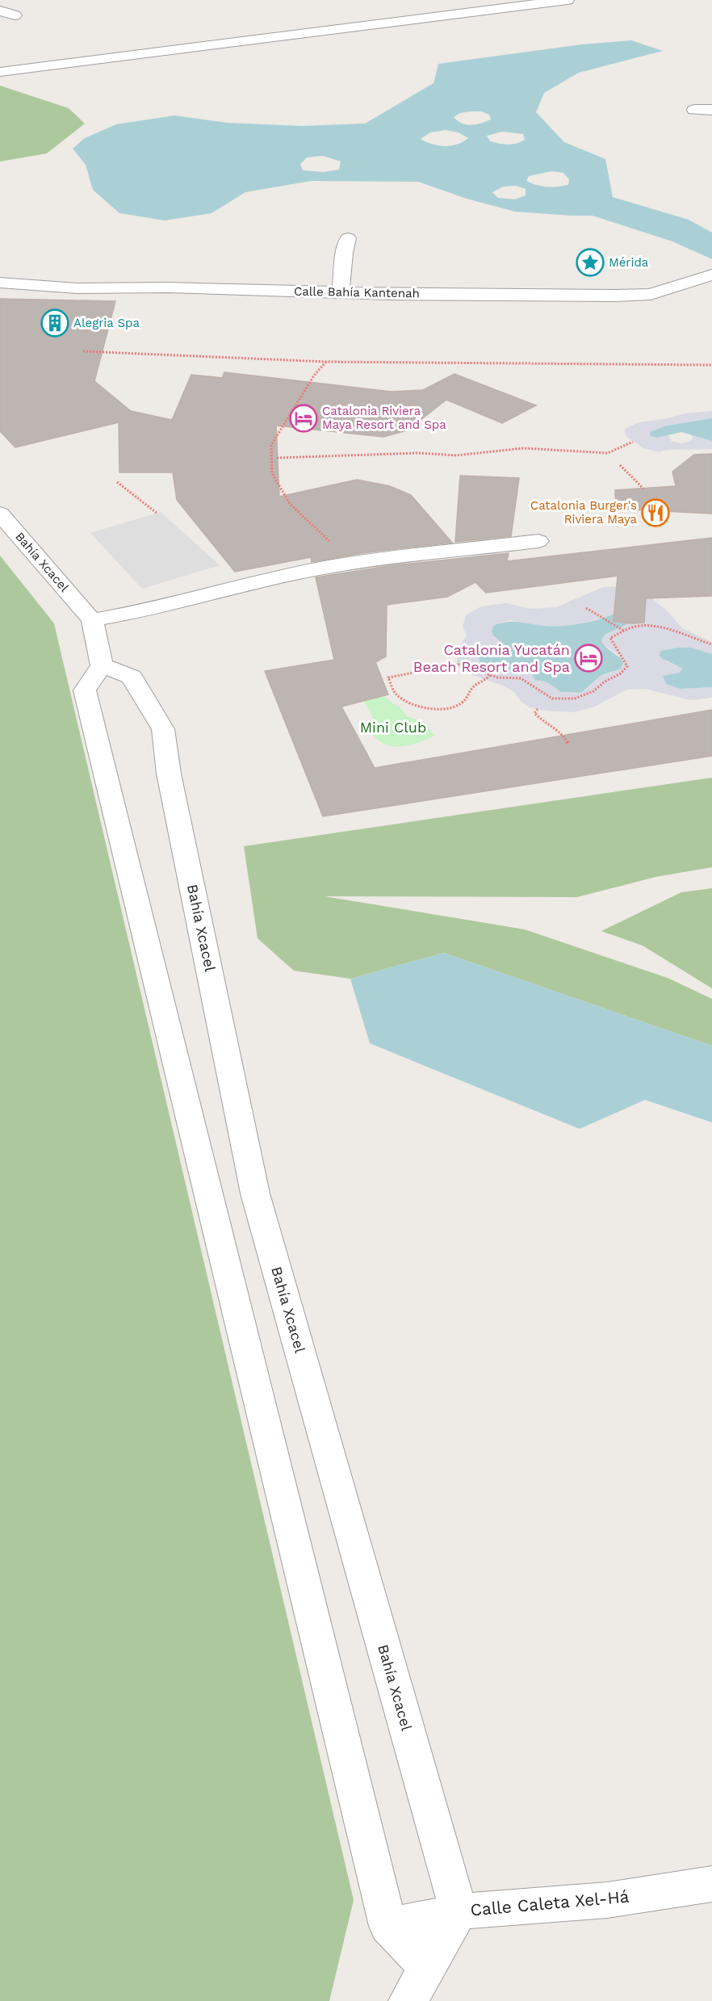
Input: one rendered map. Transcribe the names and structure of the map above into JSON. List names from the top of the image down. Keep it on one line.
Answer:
{"streets":{"street":["Calle Bahía Kantenah","Bahía Xcacel","Calle Caleta Xel-Há"]},"crossings":[["Bahía Xcacel","Calle Caleta Xel-Há"]],"parks":["Mini Club"],"places":{"place":["Mérida"],"building":["Alegria Spa"],"hotel":["Catalonia Riviera Maya Resort and Spa","Catalonia Yucatán Beach Resort and Spa"],"restaurant":["Catalonia Burger's Riviera Maya"]}}
